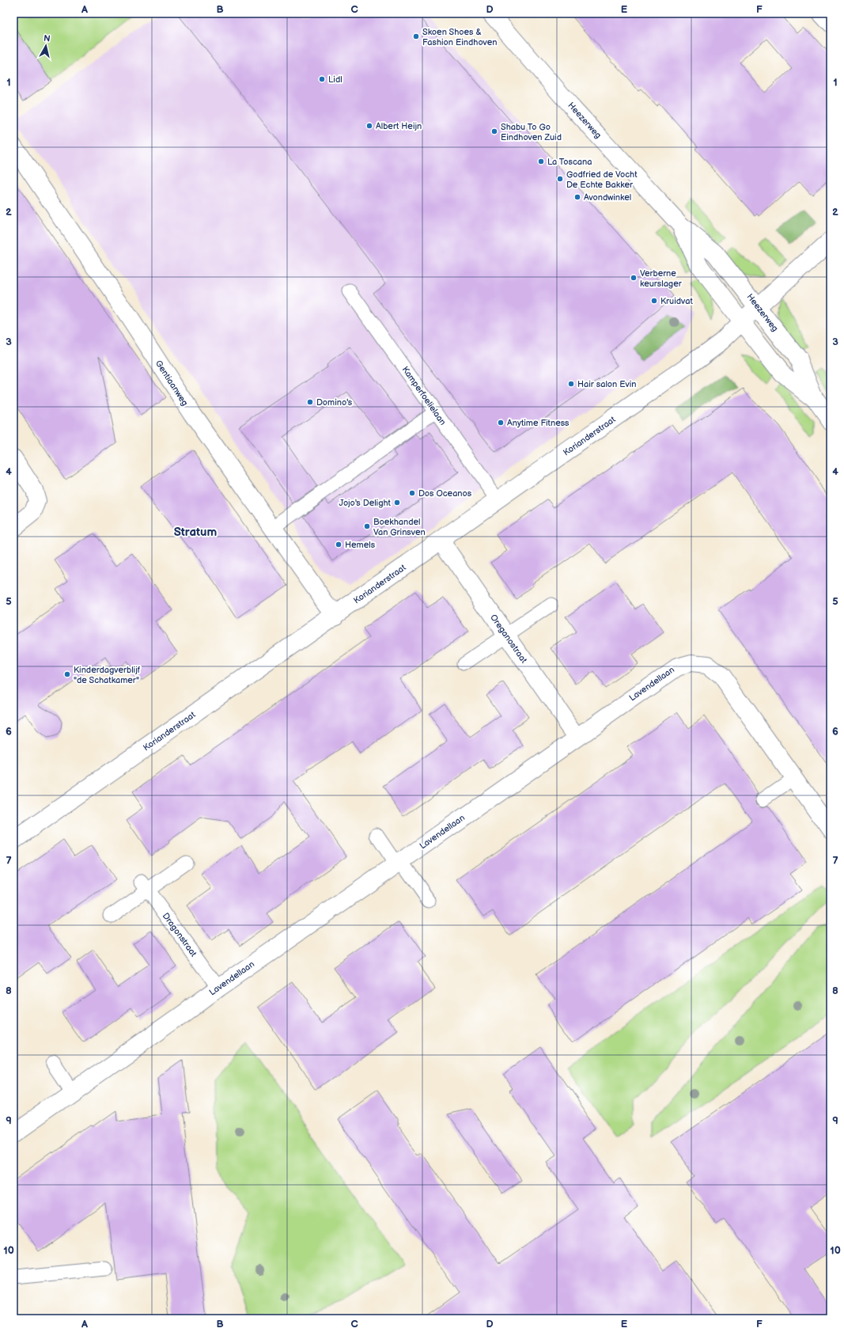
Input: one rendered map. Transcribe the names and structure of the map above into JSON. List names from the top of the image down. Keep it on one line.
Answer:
{"streets":{"street":["Heezerweg","Gentiaanweg","Korianderstraat","Oreganostraat","Lavendellaan"],"lane":["Kamperfoelielaan","Dragonstraat"]},"crossings":[["Heezerweg","Korianderstraat"],["Gentiaanweg","Korianderstraat"],["Kamperfoelielaan","Korianderstraat"],["Korianderstraat","Oreganostraat"],["Oreganostraat","Lavendellaan"],["Lavendellaan","Dragonstraat"]],"districts":["Stratum"],"places":["Skoen Shoes & Fashion Eindhoven","Lidl","Albert Heijn","Shabu To Go Eindhoven Zuid","La Toscana","Godfried de Vocht De Echte Bakker","Avondwinkel","Verberne keurslager","Kruidvat","Hair salon Evin","Domino's","Anytime Fitness","Dos Oceanos","Jojo's Delight","Boekhandel Van Grinsven","Hemels","Kinderdagverblijf \"de Schatkamer\""],"north":"top","grid":{"columns":["A","B","C","D","E","F"],"rows":["1","2","3","4","5","6","7","8","9","10"]}}
